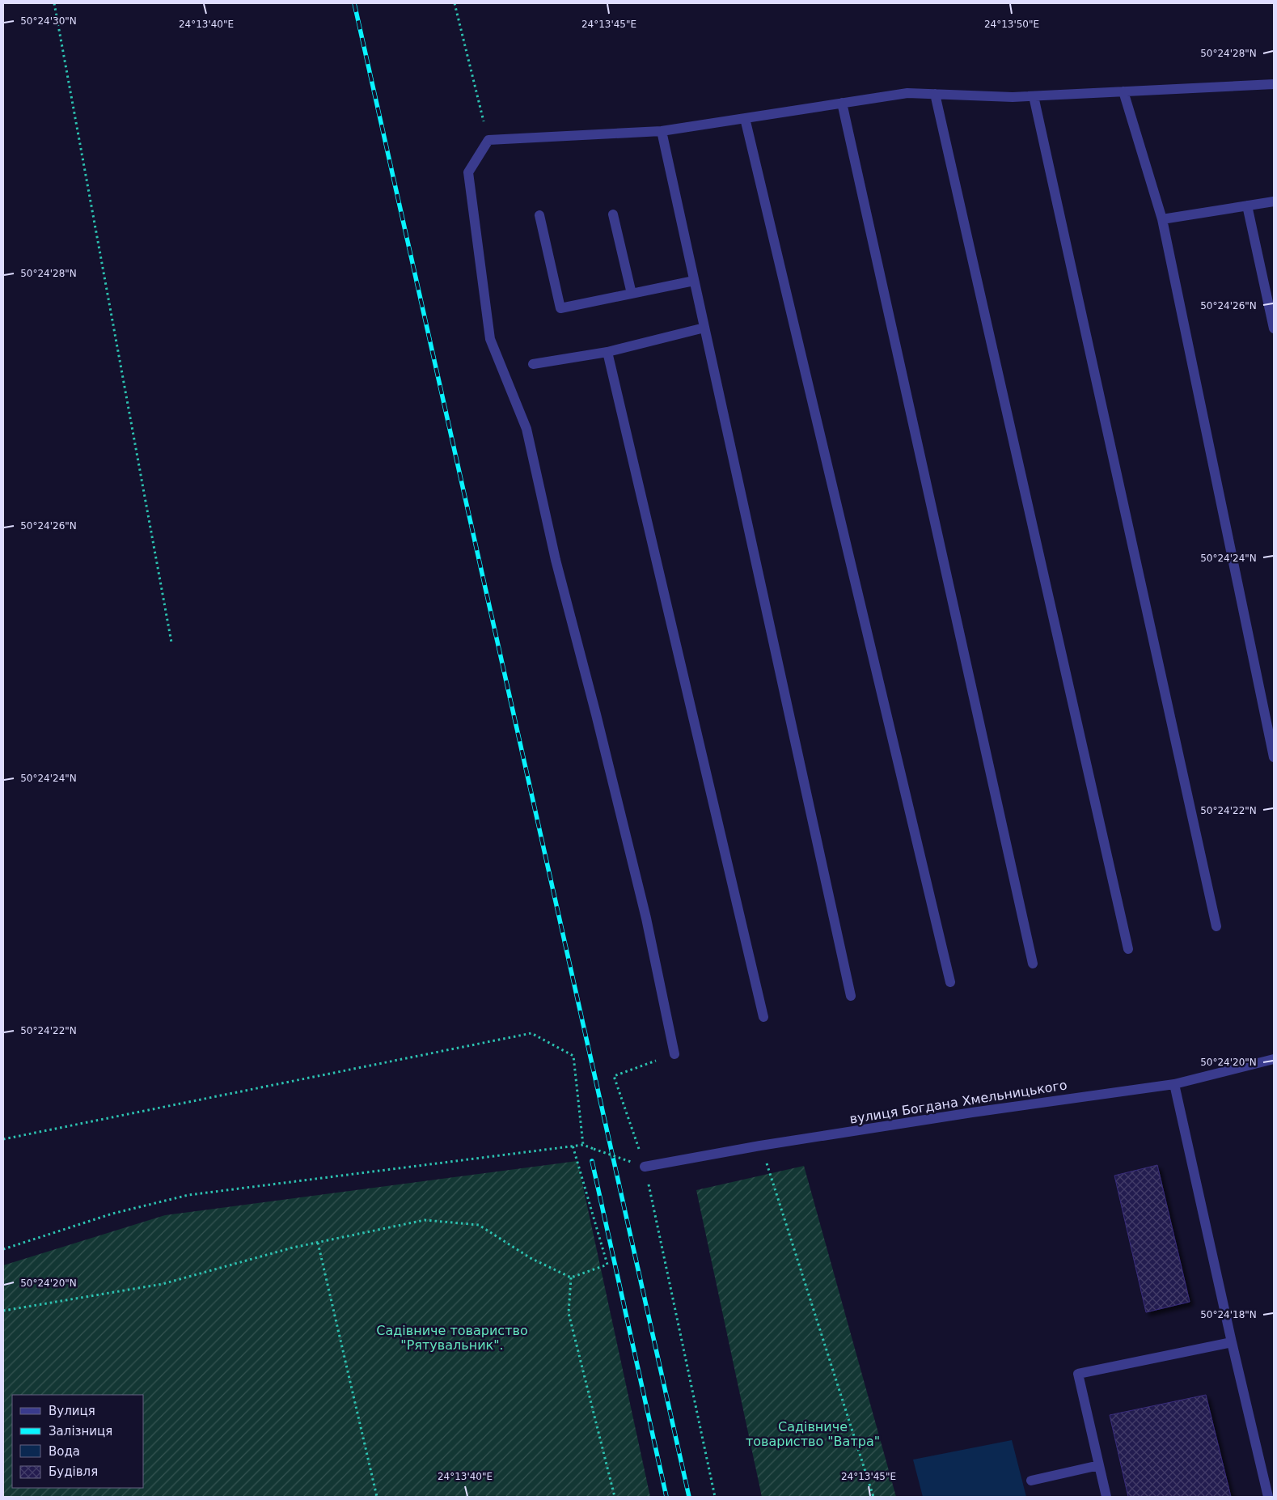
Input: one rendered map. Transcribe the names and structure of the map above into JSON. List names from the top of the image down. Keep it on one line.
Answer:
{"streets":{"lane":["вулиця Богдана Хмельницького"]},"parks":["Садівниче товариство \"Рятувальник\".","Садівниче товариство \"Ватра\""],"legend":["Вулиця","Залізниця","Вода","Будівля"],"coordinates":["50°24'30\"N","24°13'50\"E","24°13'40\"E","24°13'45\"E","50°24'28\"N","50°24'26\"N","50°24'24\"N","50°24'22\"N","50°24'20\"N","50°24'18\"N"]}
